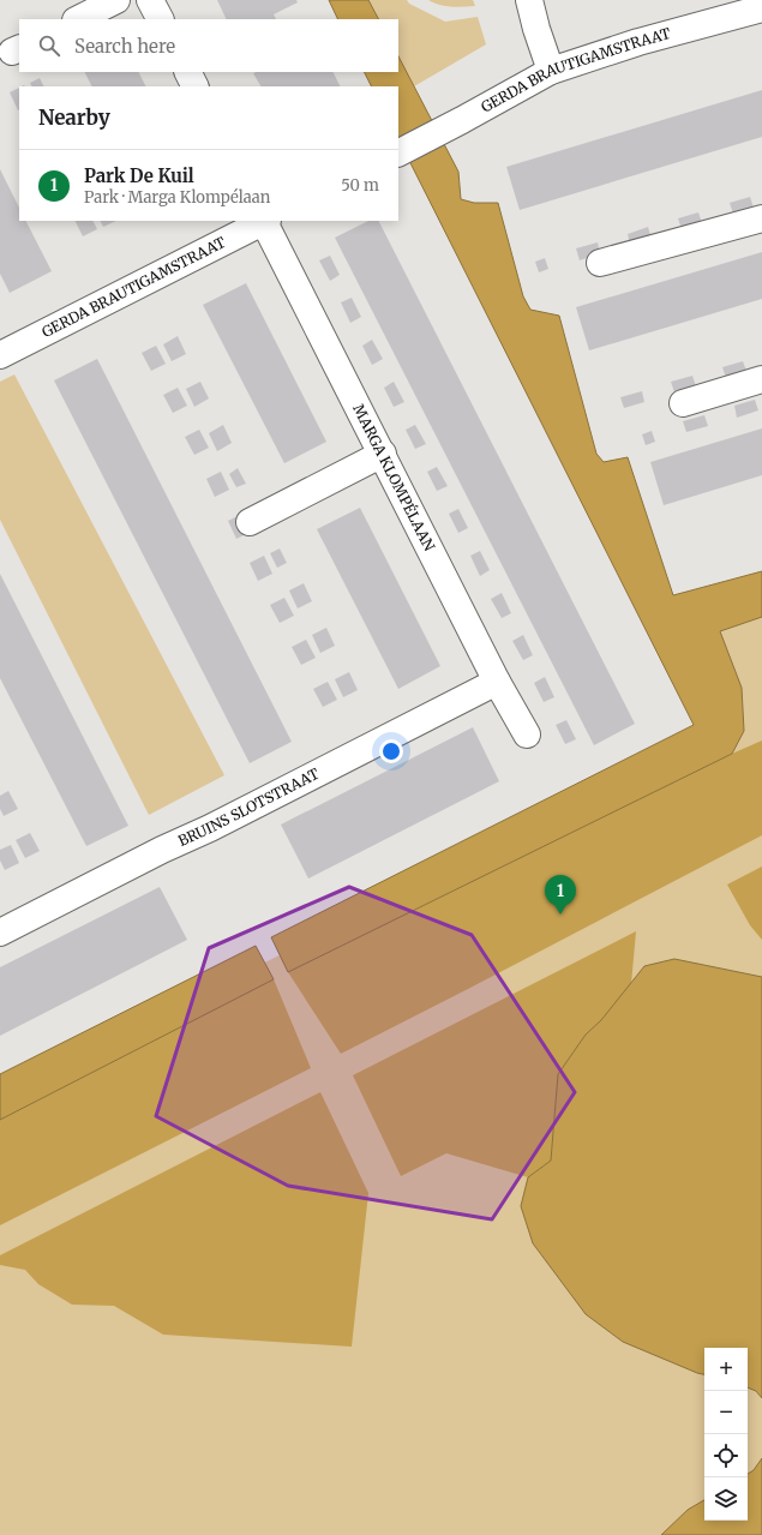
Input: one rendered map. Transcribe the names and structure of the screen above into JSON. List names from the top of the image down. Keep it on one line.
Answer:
{"streets":{"street":["GERDA BRAUTIGAMSTRAAT","MARGA KLOMPÉLAAN","BRUINS SLOTSTRAAT"]},"crossings":[["GERDA BRAUTIGAMSTRAAT","MARGA KLOMPÉLAAN"],["MARGA KLOMPÉLAAN","BRUINS SLOTSTRAAT"]],"page":{"search":"Search here","heading":"Nearby","list":[{"mark":"1","name":"Park De Kuil","note":"Park · Marga Klompélaan","value":"50 m"}],"pins":"1","map_buttons":["+","−"]}}
